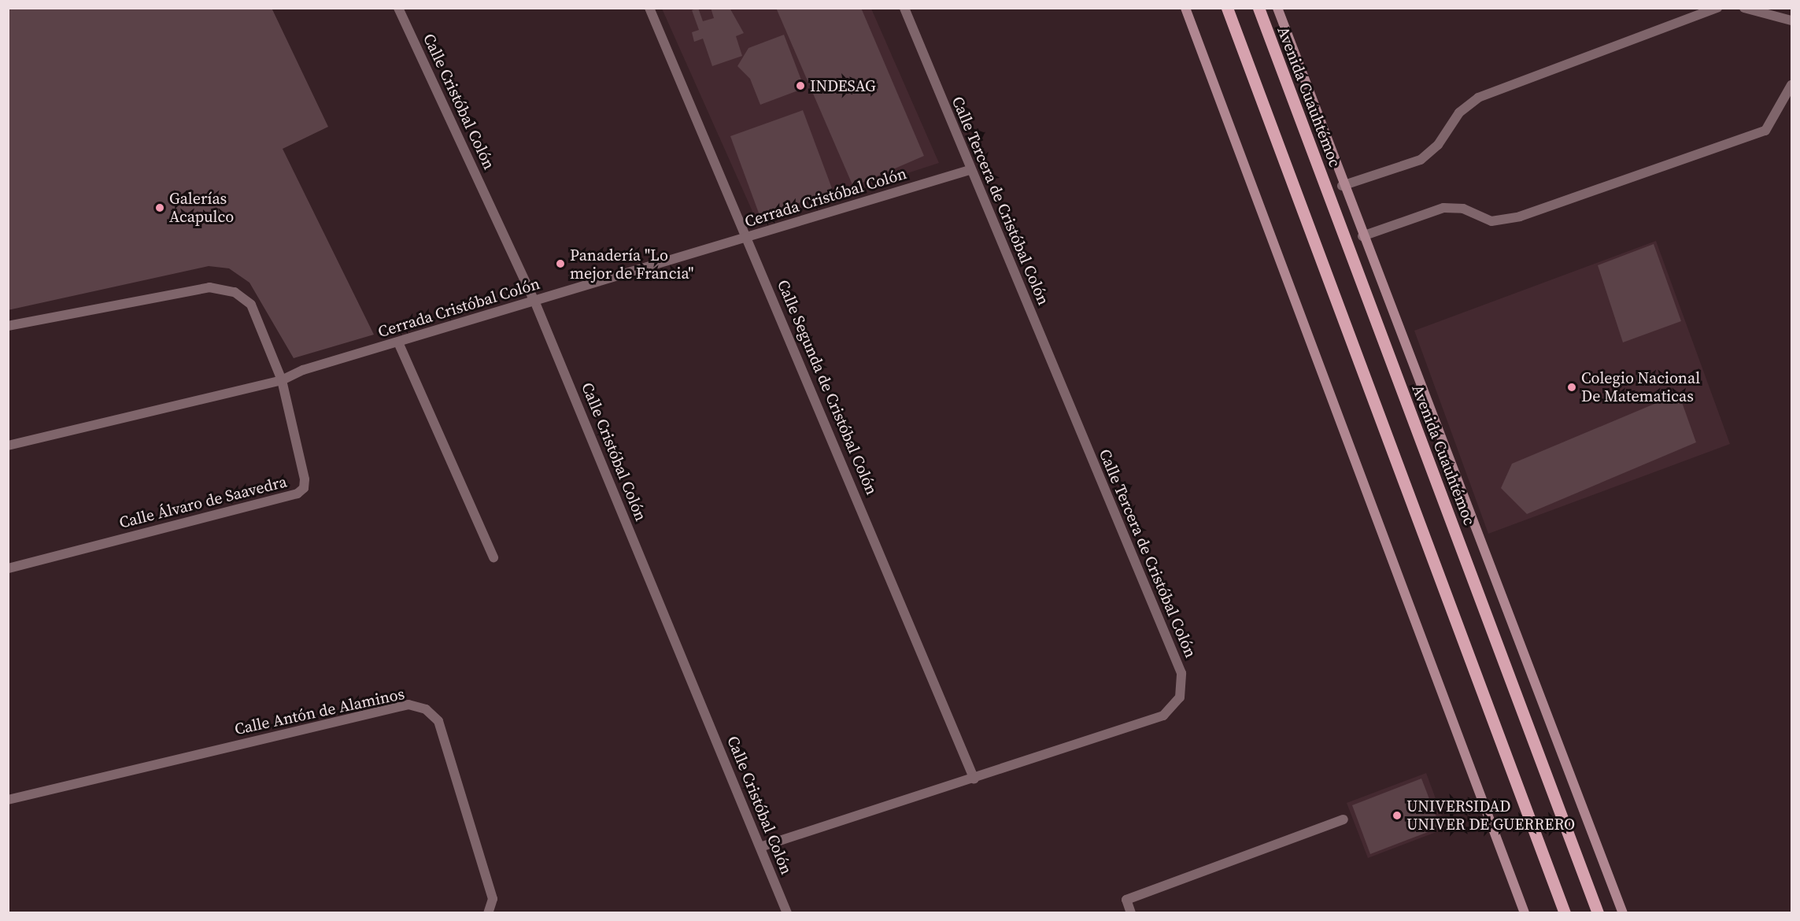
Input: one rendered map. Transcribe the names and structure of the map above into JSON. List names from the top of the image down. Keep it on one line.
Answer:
{"streets":{"main road":["Avenida Cuauhtémoc"],"street":["Calle Cristóbal Colón","Cerrada Cristóbal Colón","Calle Tercera de Cristóbal Colón","Calle Segunda de Cristóbal Colón","Calle Álvaro de Saavedra","Calle Antón de Alaminos"]},"crossings":[["Calle Cristóbal Colón","Cerrada Cristóbal Colón"],["Calle Cristóbal Colón","Calle Tercera de Cristóbal Colón"],["Cerrada Cristóbal Colón","Calle Tercera de Cristóbal Colón"],["Cerrada Cristóbal Colón","Calle Segunda de Cristóbal Colón"],["Cerrada Cristóbal Colón","Calle Álvaro de Saavedra"],["Calle Tercera de Cristóbal Colón","Calle Segunda de Cristóbal Colón"]],"places":["INDESAG","Galerías Acapulco","Panadería \"Lo mejor de Francia\"","Colegio Nacional De Matematicas","UNIVERSIDAD UNIVER DE GUERRERO"]}
